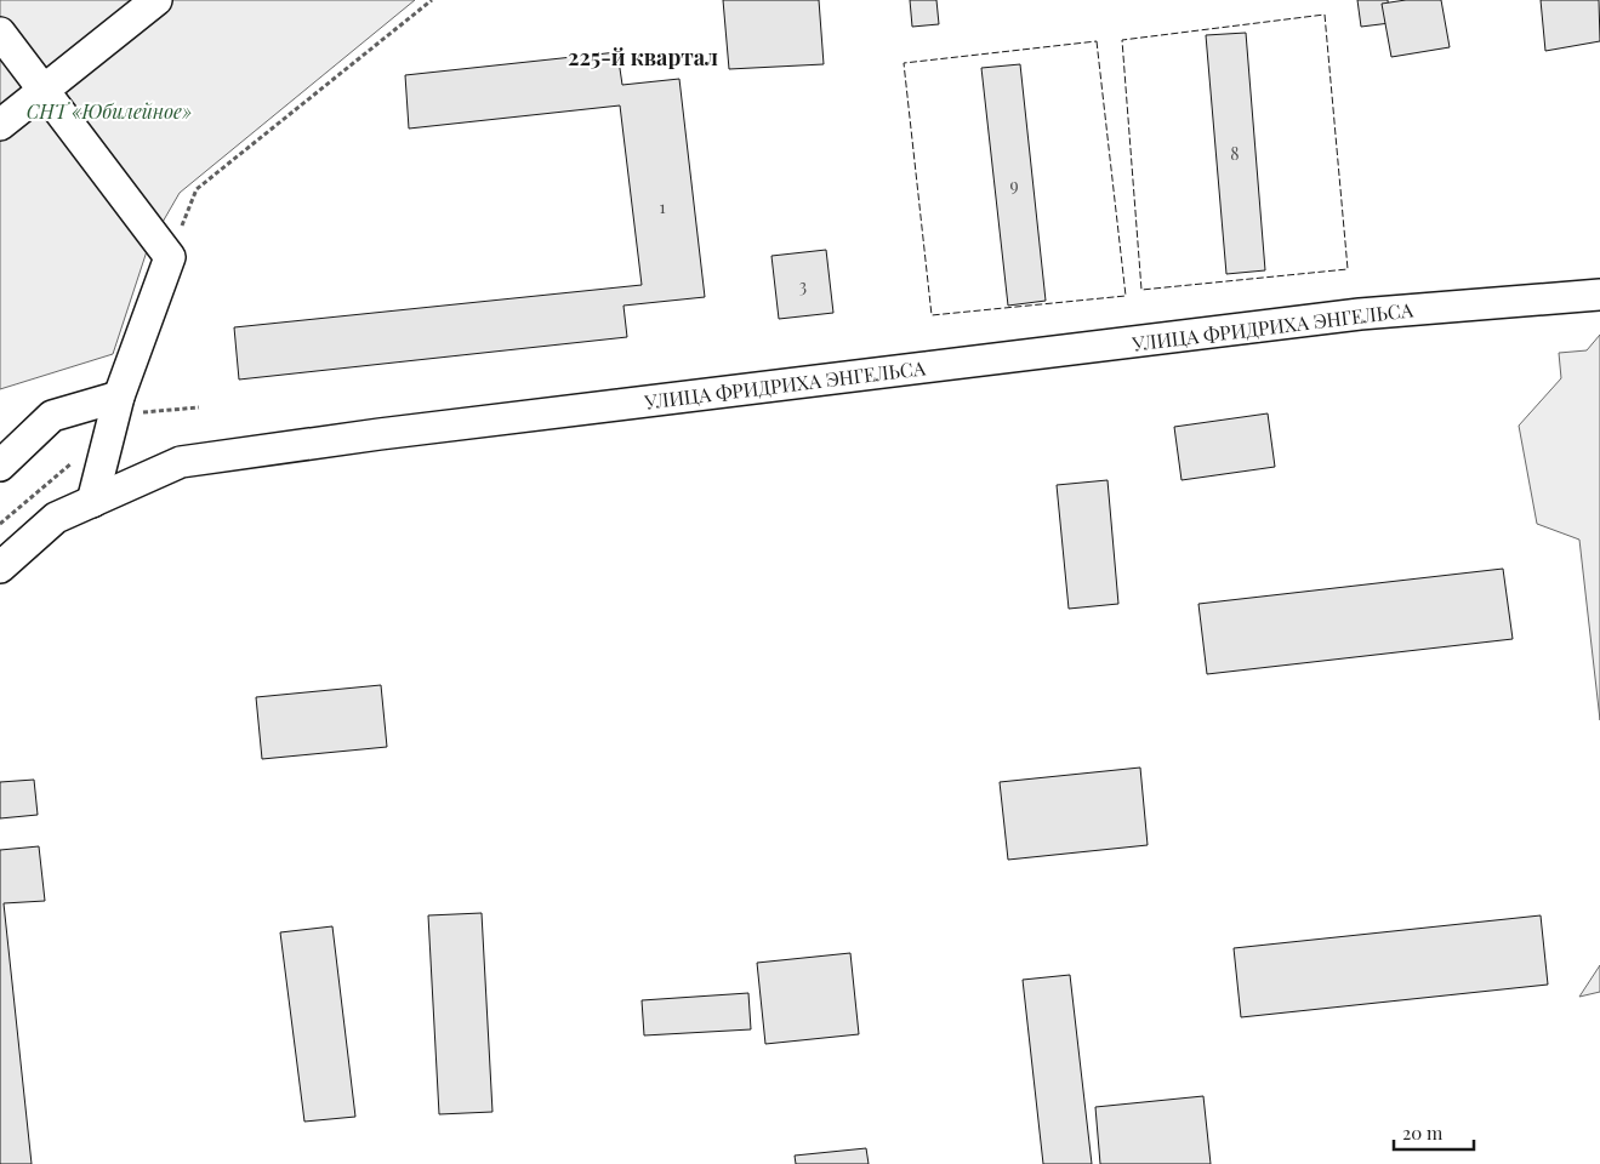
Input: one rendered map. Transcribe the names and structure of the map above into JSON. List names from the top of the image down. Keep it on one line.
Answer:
{"streets":{"street":["УЛИЦА ФРИДРИХА ЭНГЕЛЬСА"]},"districts":["225-й квартал"],"parks":["СНТ «Юбилейное»"],"house_numbers":["8","9","1","3"],"scale_bar":"20 m"}
